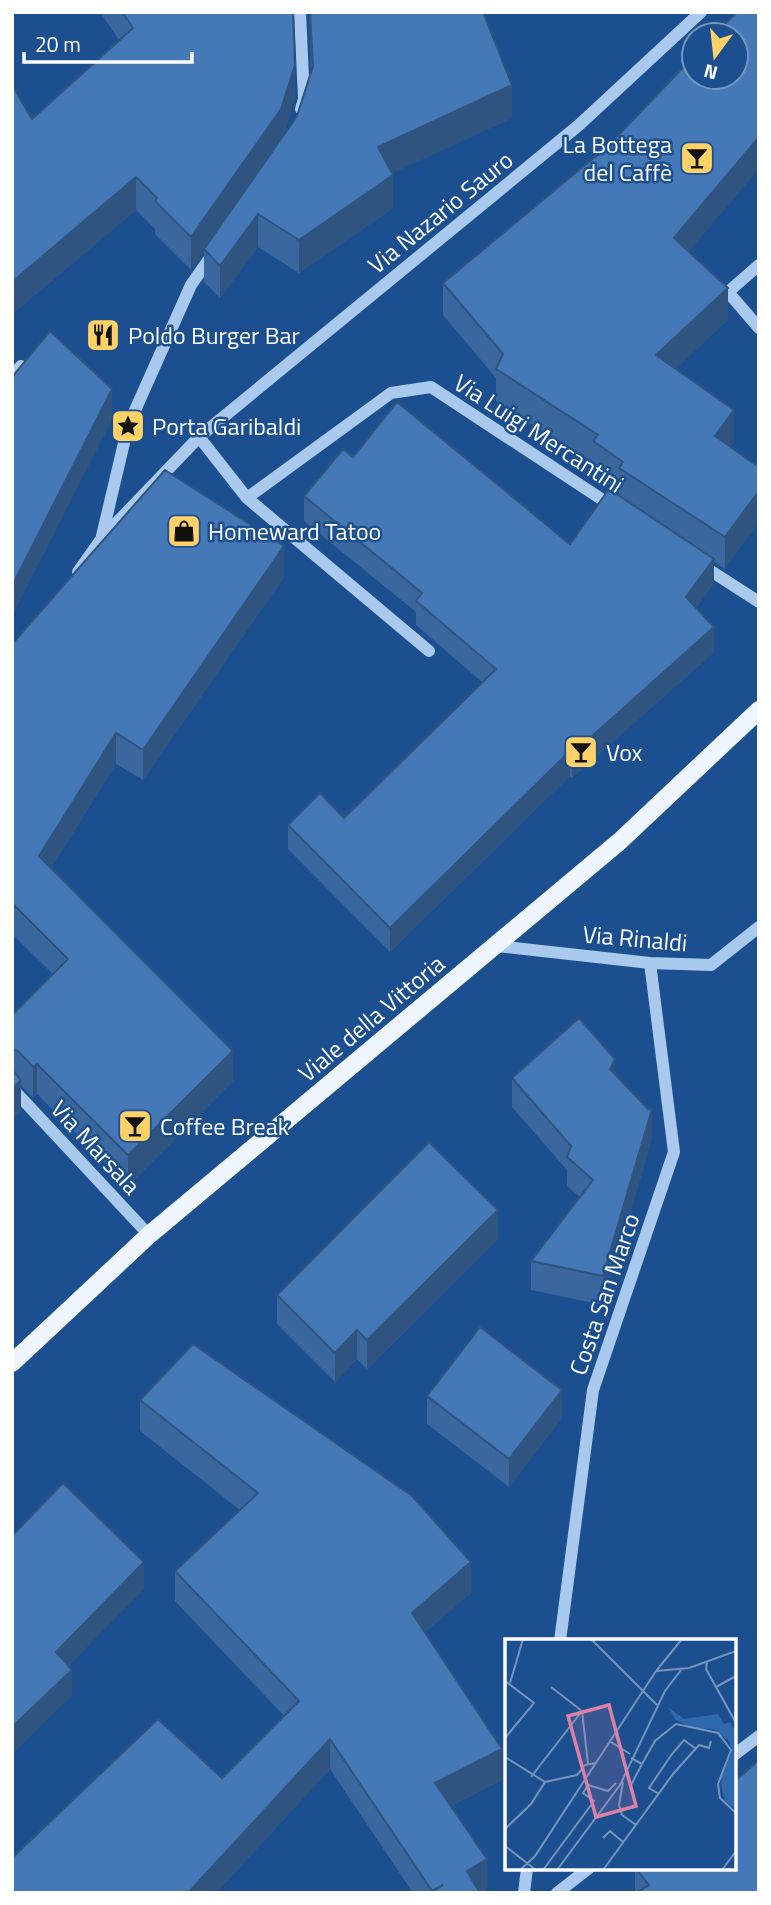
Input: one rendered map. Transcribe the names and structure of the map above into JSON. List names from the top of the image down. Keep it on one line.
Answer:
{"streets":{"main road":["Viale della Vittoria"],"street":["Via Nazario Sauro","Via Luigi Mercantini","Via Rinaldi","Via Marsala","Costa San Marco"]},"crossings":[["Via Rinaldi","Viale della Vittoria"],["Via Rinaldi","Costa San Marco"],["Viale della Vittoria","Via Marsala"]],"places":{"bar":["La Bottega del Caffè","Vox","Coffee Break"],"restaurant":["Poldo Burger Bar"],"place":["Porta Garibaldi"],"shop":["Homeward Tatoo"]},"scale_bar":"20 m","north":"bottom"}
